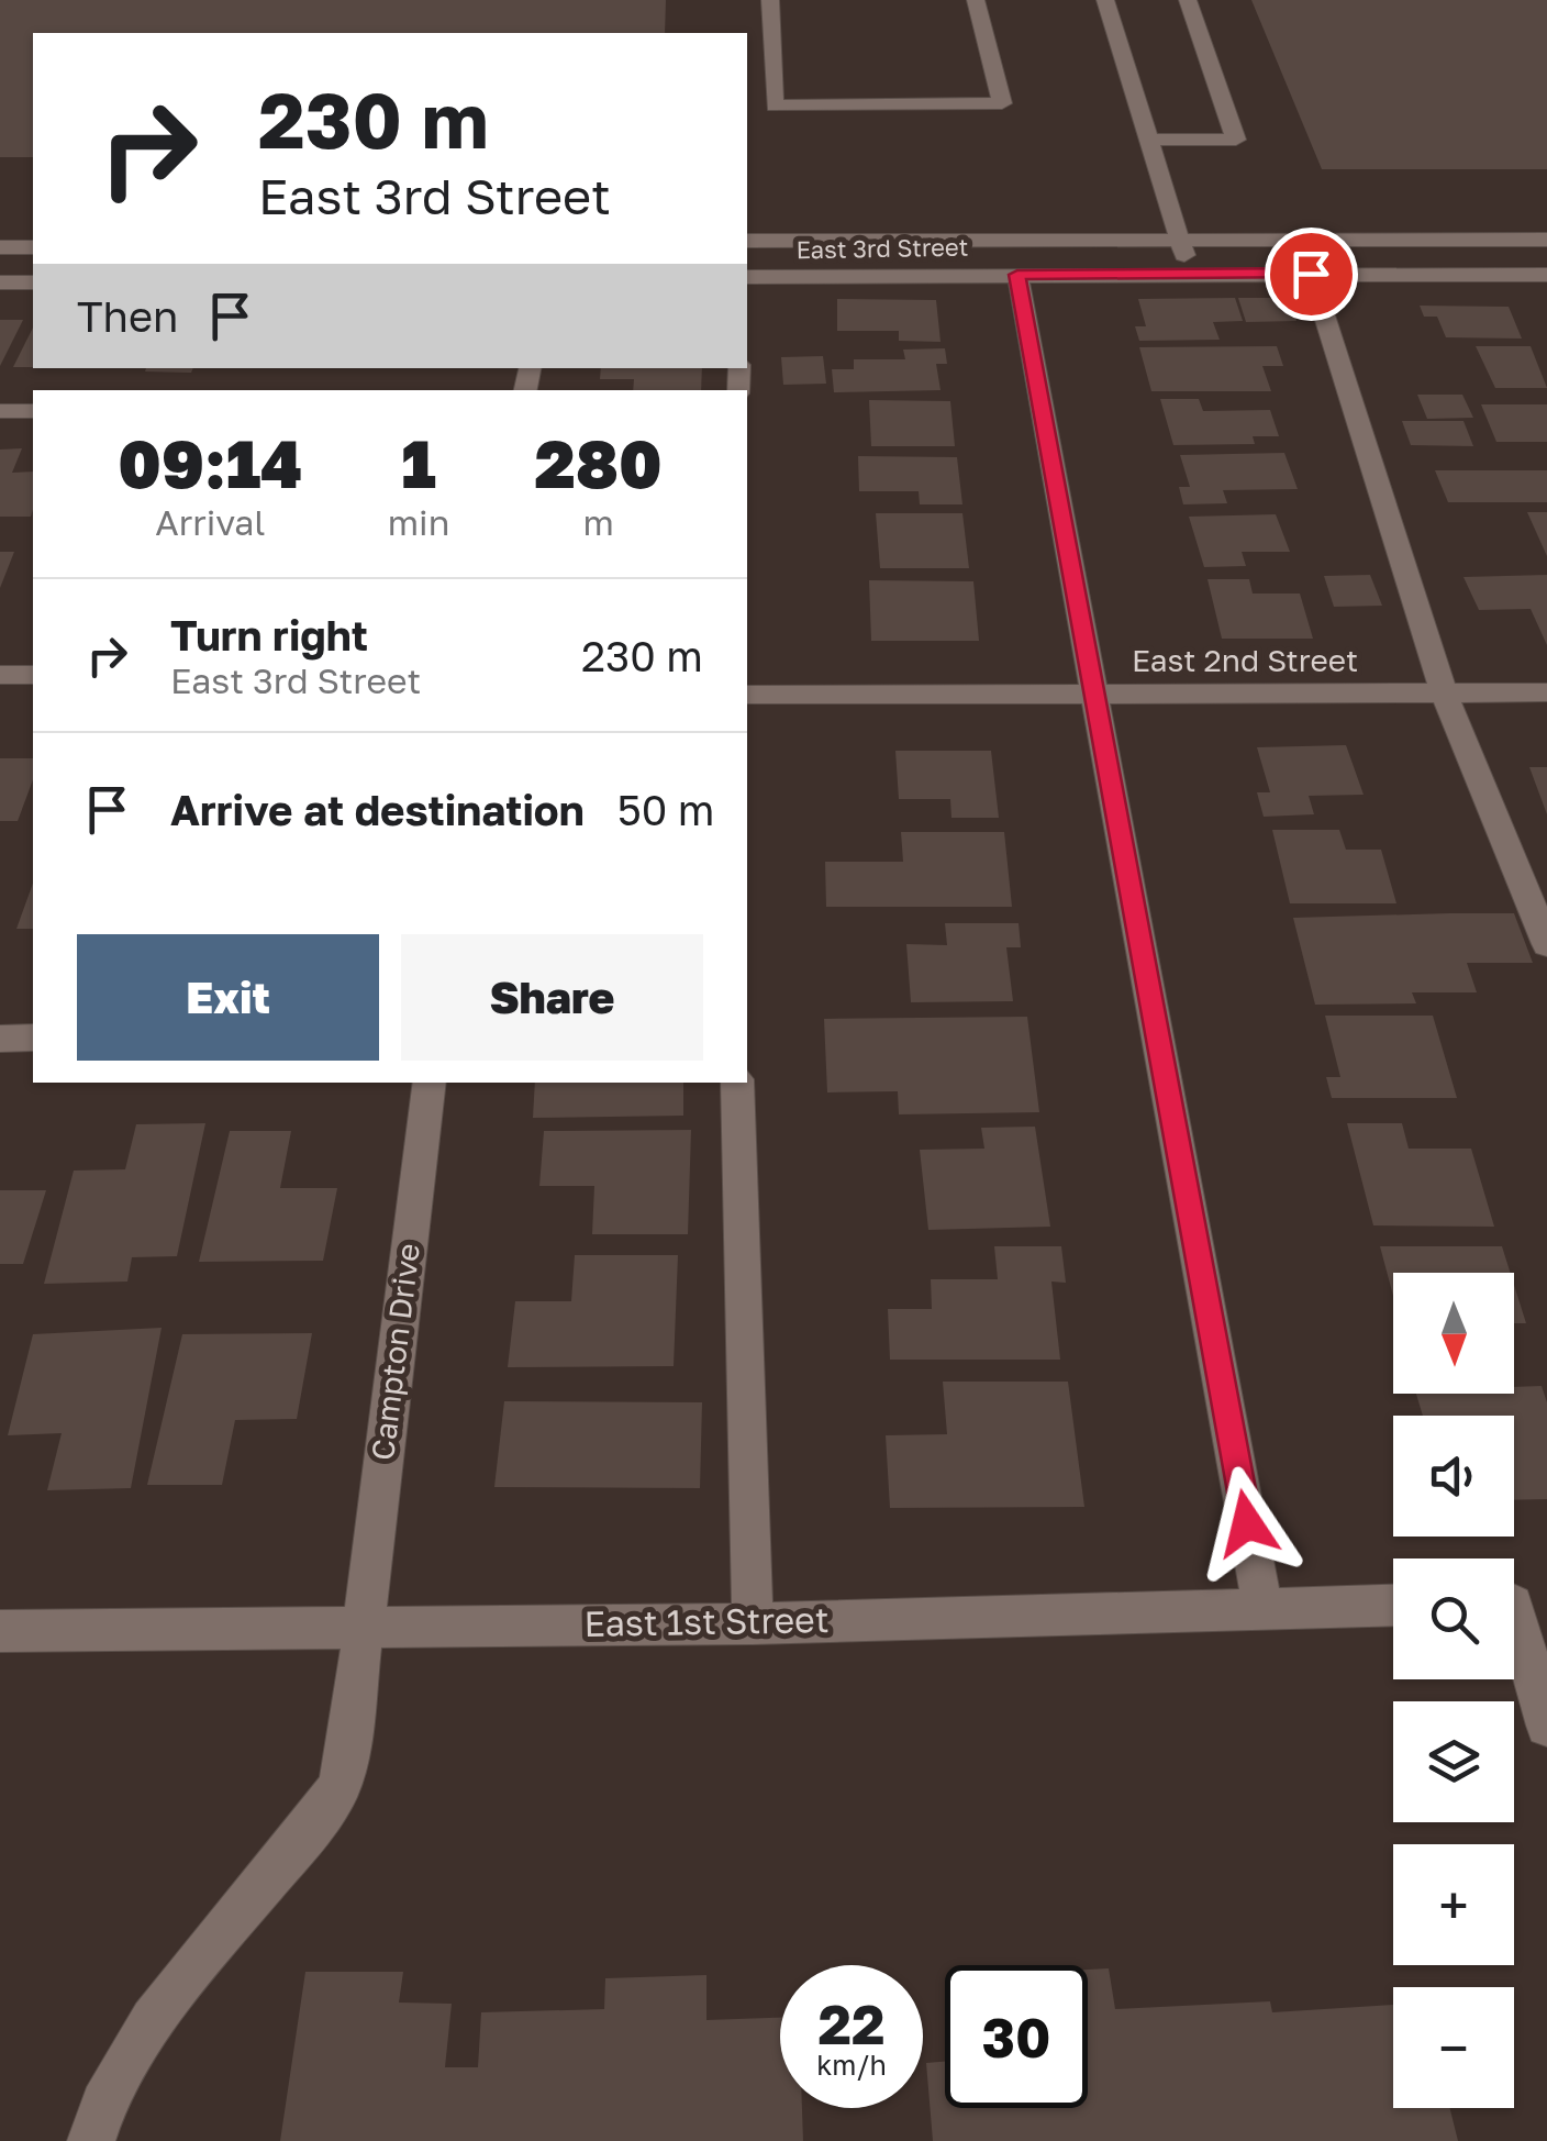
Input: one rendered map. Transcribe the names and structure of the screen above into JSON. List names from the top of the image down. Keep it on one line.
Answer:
{"streets":{"street":["East 3rd Street","East 2nd Street","Campton Drive","East 1st Street"]},"crossings":[["Campton Drive","East 1st Street"]],"north":"bottom","page":{"turn":["230 m","East 3rd Street"],"then":"Then","eta":["09:14","Arrival","1","min","280","m"],"list":[{"name":"Turn right","note":"East 3rd Street","value":"230 m"},{"name":"Arrive at destination","value":"50 m"}],"buttons":["Exit","Share"],"map_buttons":["+","−"],"speed":"22 km/h","limit":"30"}}
